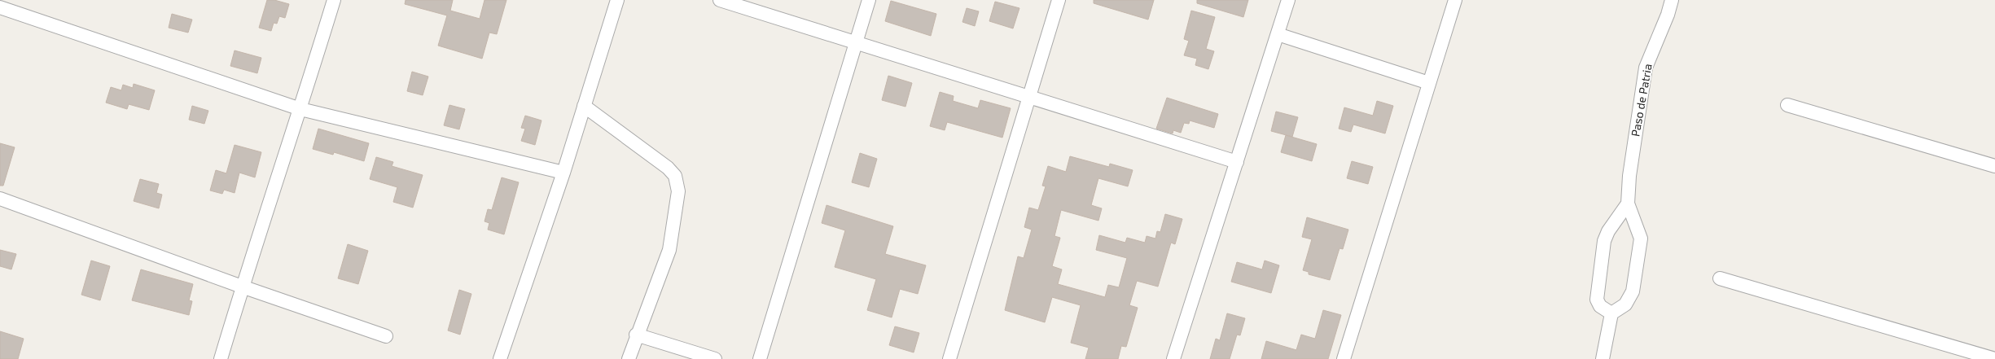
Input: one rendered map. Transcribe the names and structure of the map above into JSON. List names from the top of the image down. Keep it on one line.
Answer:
{"streets":{"street":["Paso de Patria"]}}
